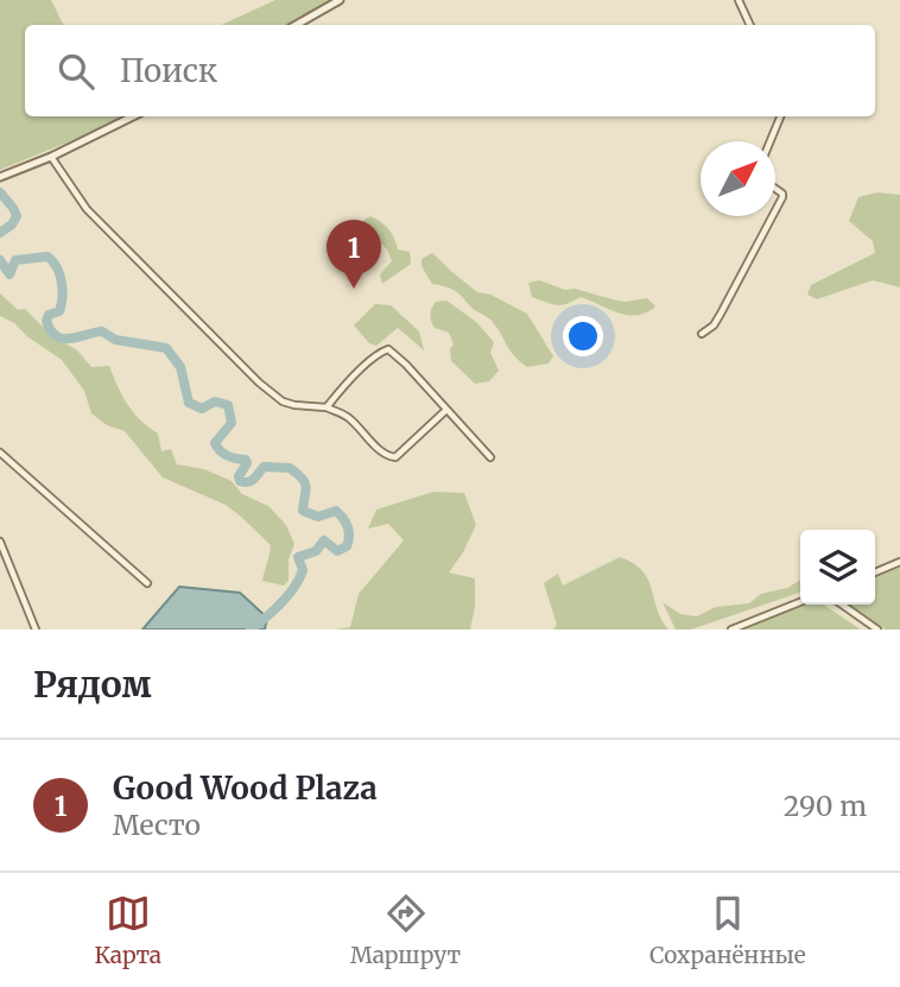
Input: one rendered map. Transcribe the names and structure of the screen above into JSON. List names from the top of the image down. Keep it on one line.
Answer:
{"north":"top right","page":{"search":"Поиск","pins":"1","heading":"Рядом","list":[{"mark":"1","name":"Good Wood Plaza","note":"Место","value":"290 m"}],"nav":["Карта","Маршрут","Сохранённые"]}}
